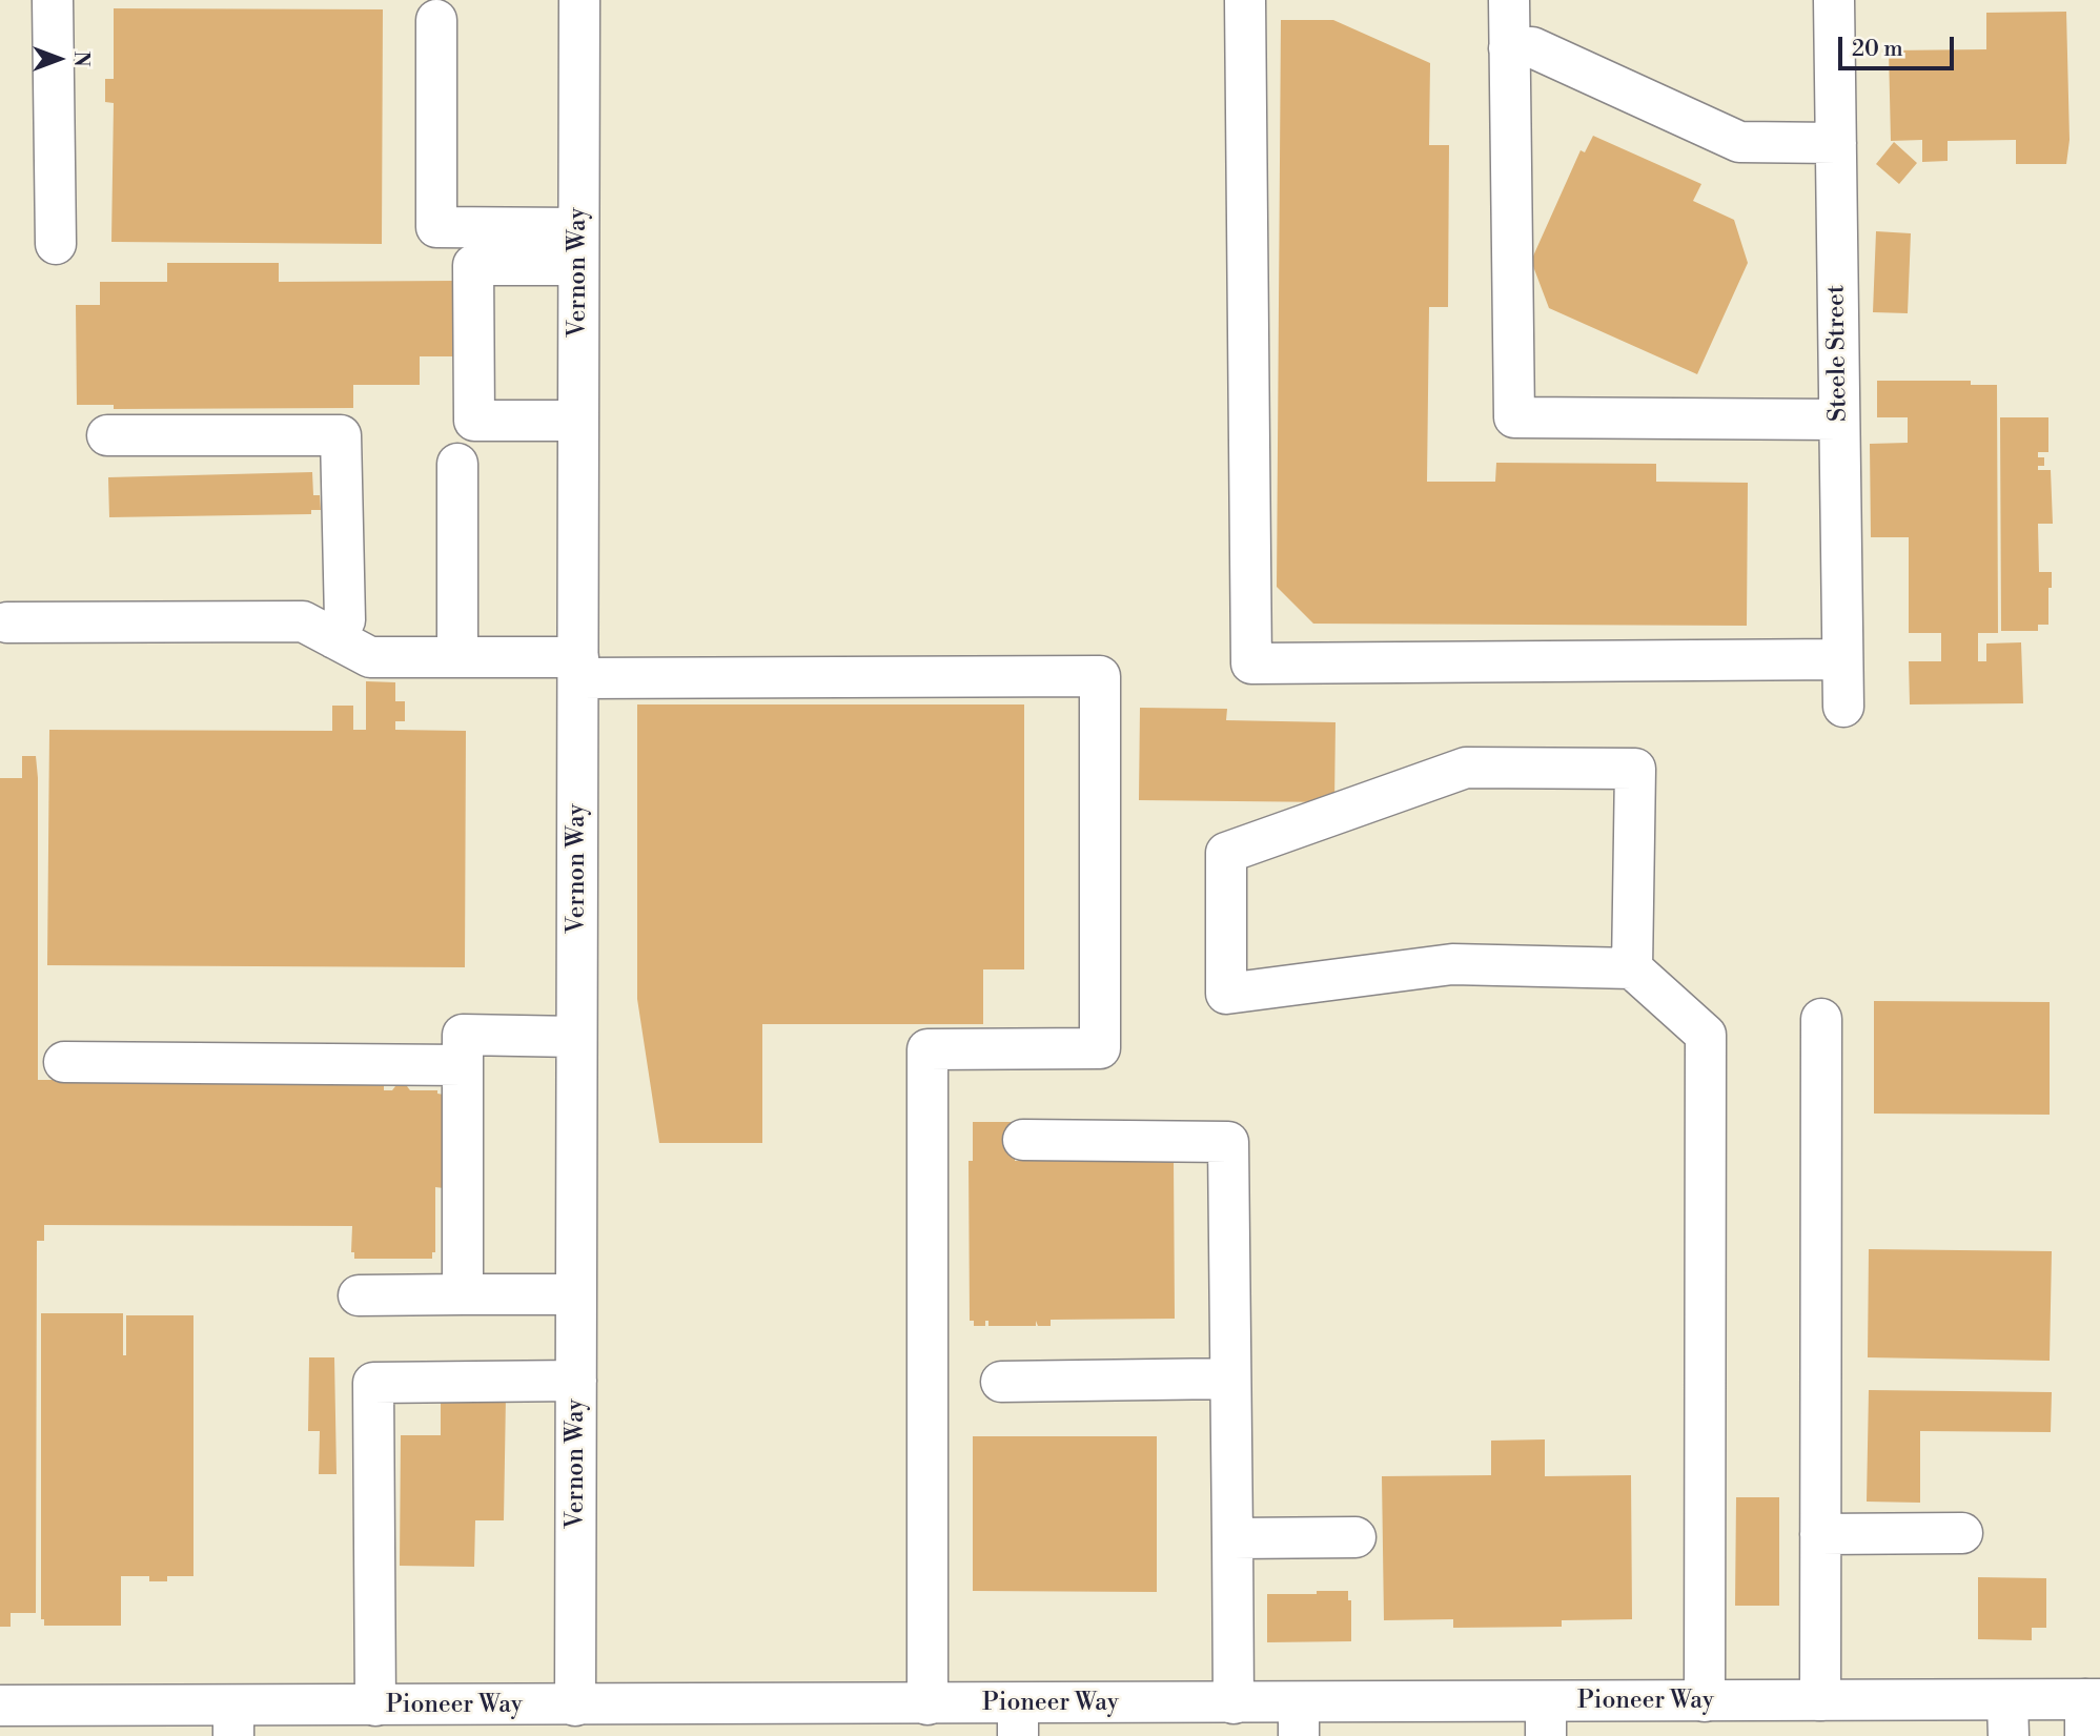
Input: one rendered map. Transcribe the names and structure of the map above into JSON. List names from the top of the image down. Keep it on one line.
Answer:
{"streets":{"street":["Vernon Way","Steele Street","Pioneer Way"]},"crossings":[["Vernon Way","Pioneer Way"]],"scale_bar":"20 m","north":"right"}
